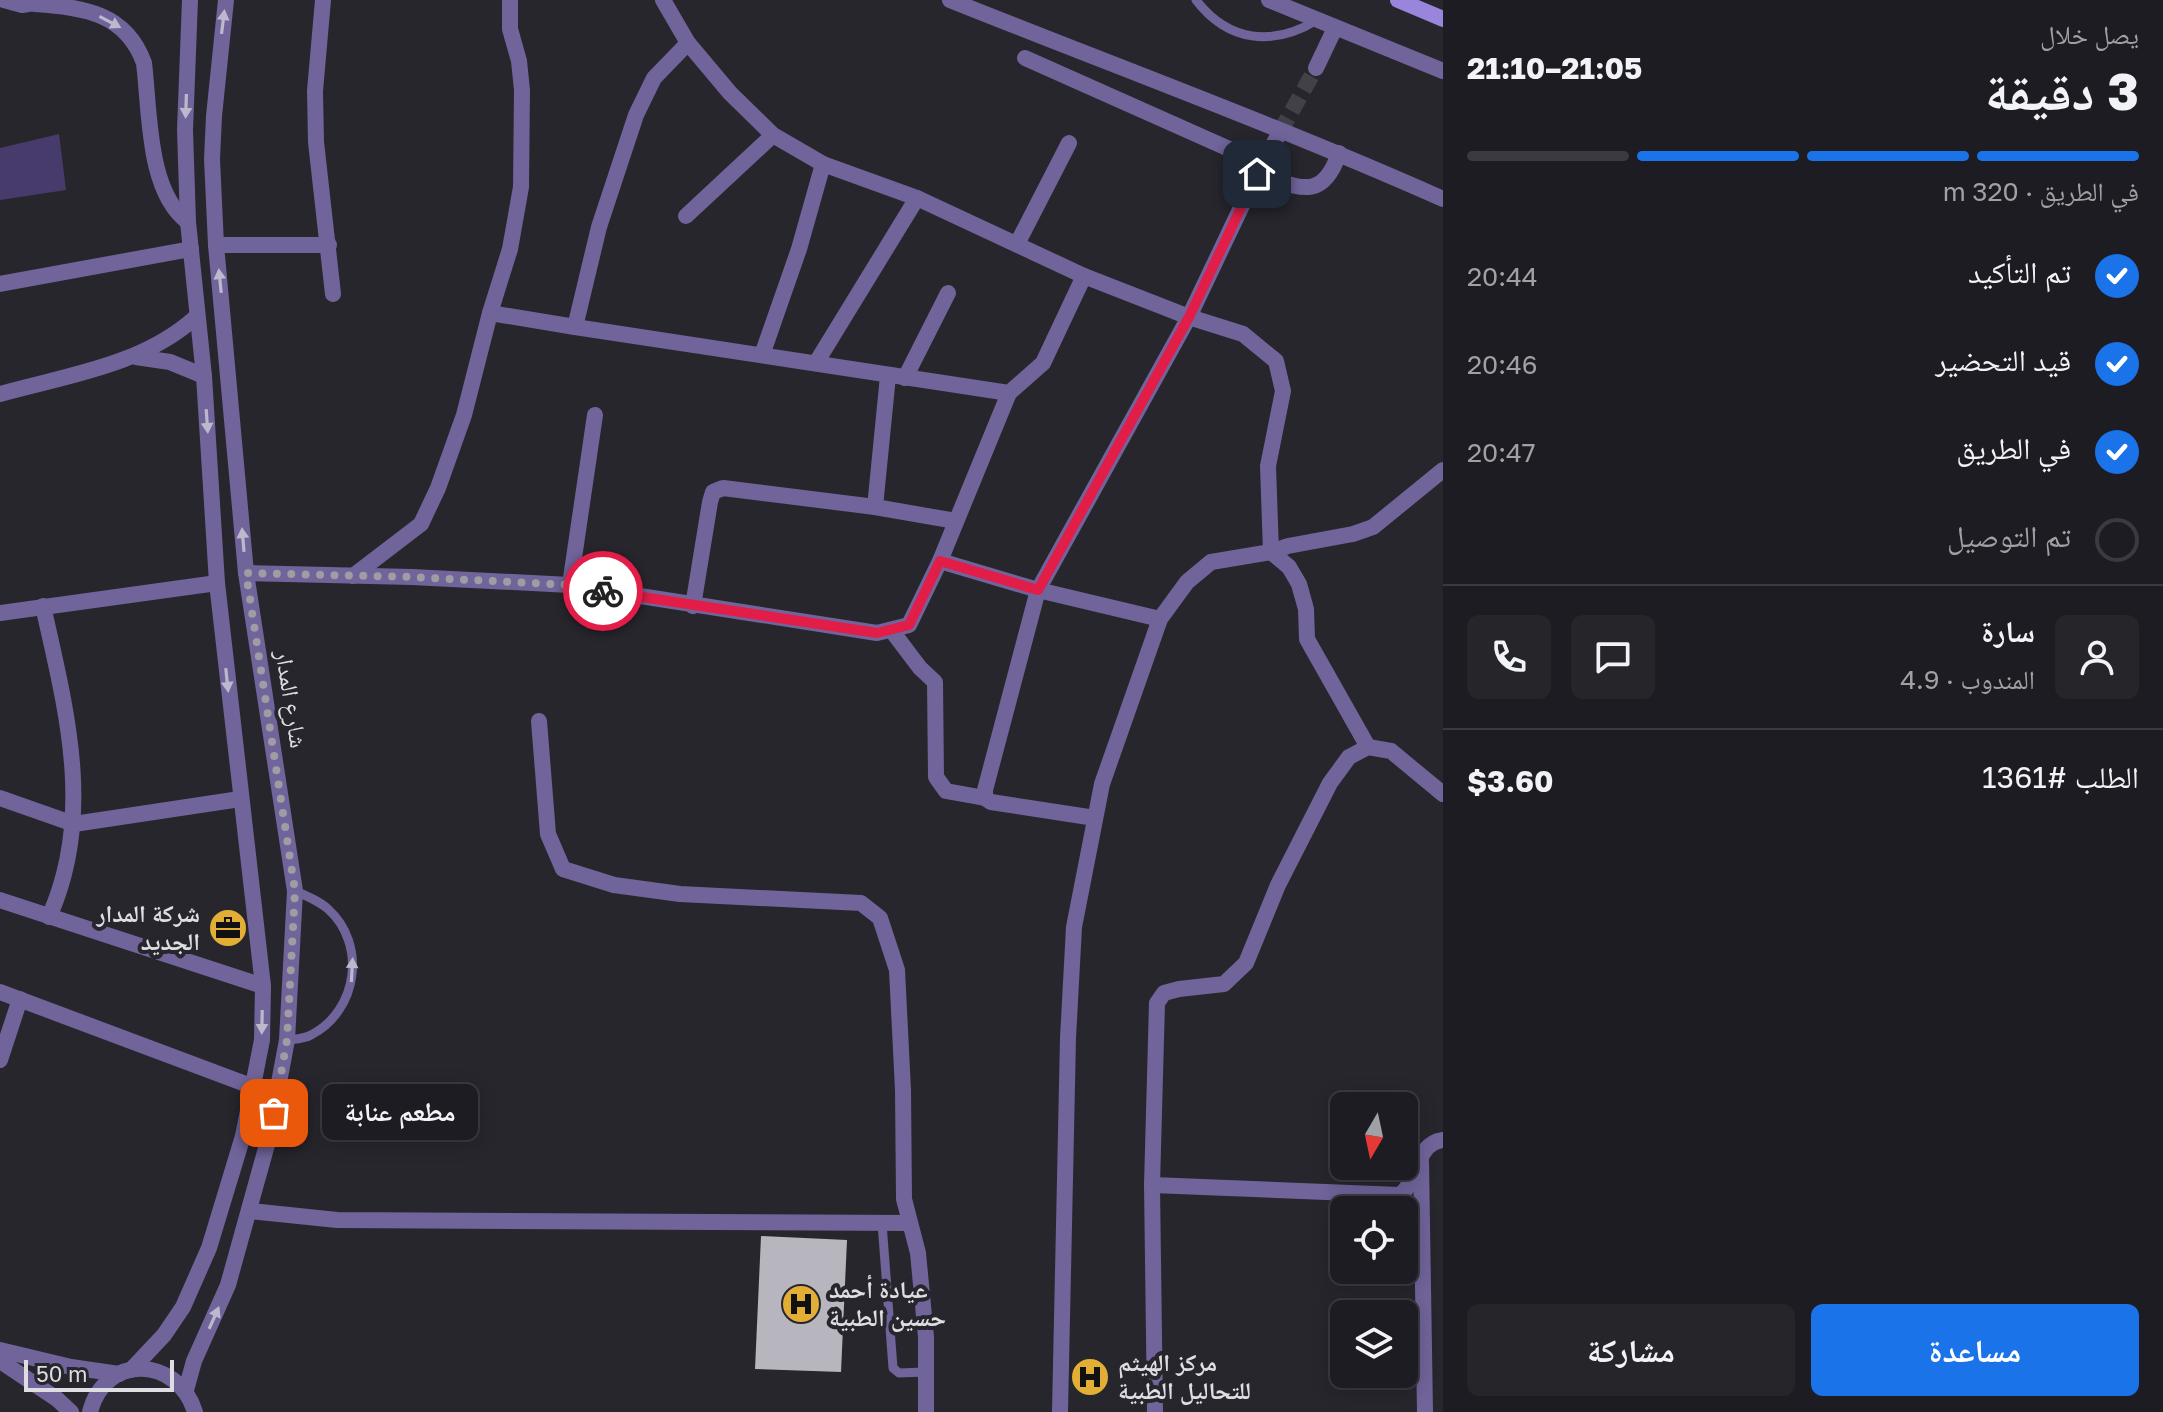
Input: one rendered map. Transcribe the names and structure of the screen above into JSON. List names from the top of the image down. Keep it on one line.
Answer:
{"streets":{"street":["شارع المدار"]},"places":{"office":["شركة المدار الجديد"],"other":["مطعم عنابة"],"hospital":["عيادة أحمد حسين الطبية","مركز الهيثم للتحاليل الطبية"]},"scale_bar":"50 m","north":"bottom","page":{"heading":["3 دقيقة","يصل خلال","21:05–21:10"],"panel":["سارة","المندوب · 4.9","الطلب #1361","$3.60"],"bar":"في الطريق · 320 m","list":[["تم التأكيد","20:44"],["قيد التحضير","20:46"],["في الطريق","20:47"],"تم التوصيل"],"bubble":"مطعم عنابة","buttons":["مساعدة","مشاركة"],"scale":"50 m"}}
